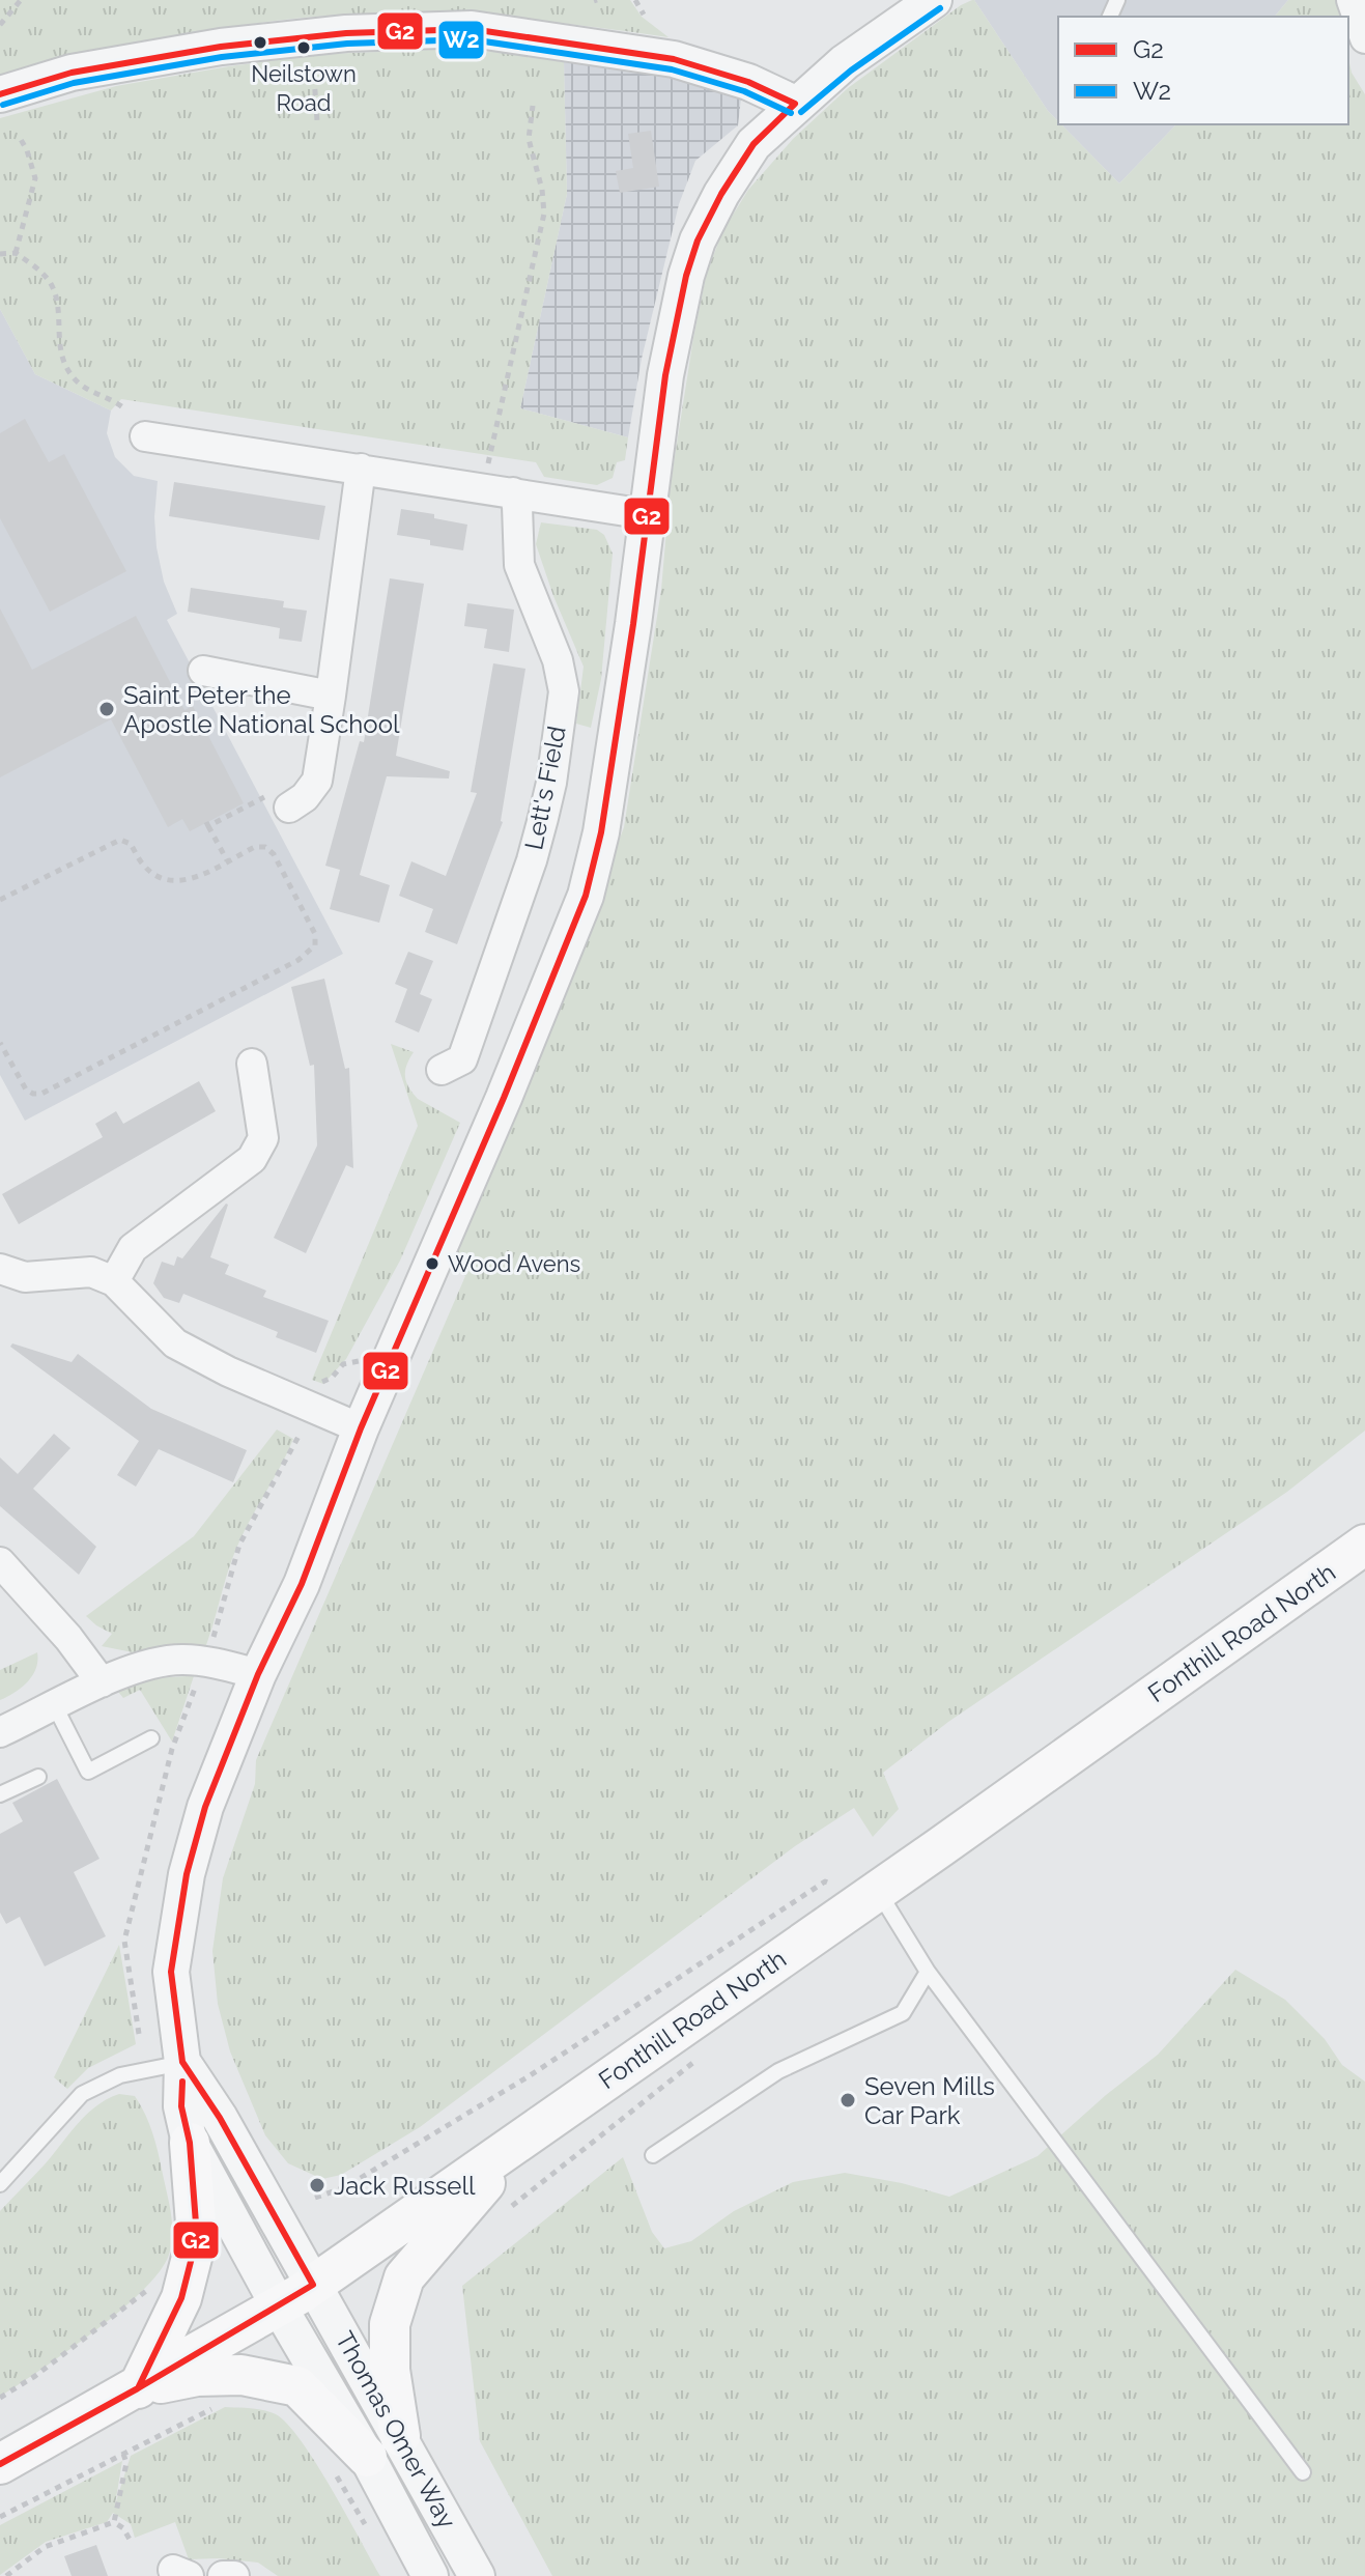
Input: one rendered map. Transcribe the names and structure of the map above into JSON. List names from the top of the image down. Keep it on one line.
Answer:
{"streets":{"main road":["Fonthill Road North"],"street":["Lett's Field","Thomas Omer Way"]},"crossings":[["Fonthill Road North","Thomas Omer Way"]],"places":["Neilstown Road","Saint Peter the Apostle National School","Wood Avens","Seven Mills Car Park","Jack Russell"],"lines":["transit line W2","transit line G2"],"legend":["G2","W2"]}
